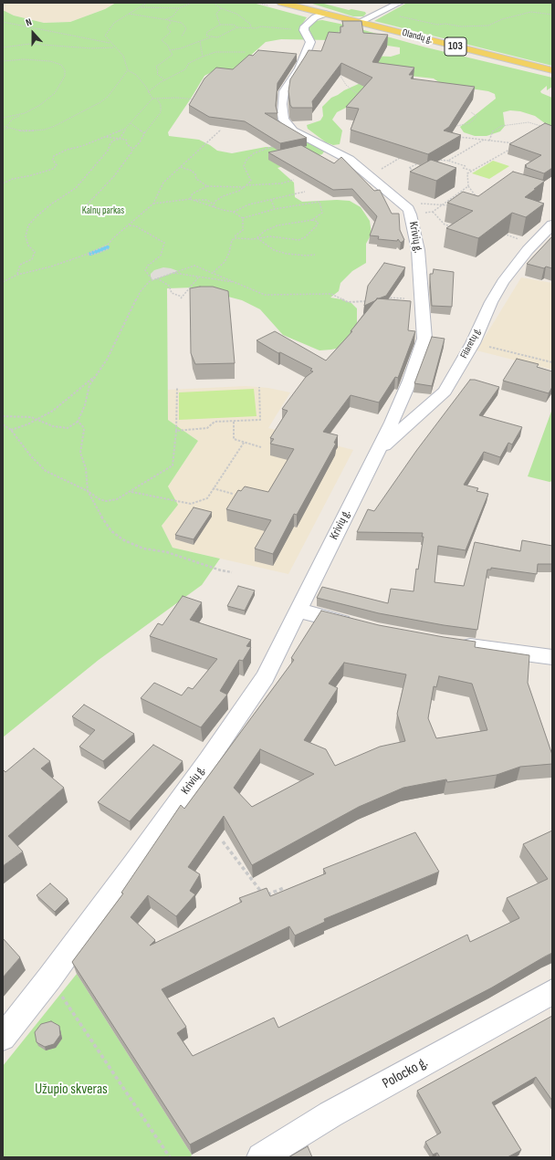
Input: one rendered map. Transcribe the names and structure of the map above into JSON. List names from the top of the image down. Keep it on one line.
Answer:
{"streets":{"main road":["Olandų g.","103"],"street":["Krivių g.","Filaretų g.","Polocko g."]},"crossings":[["Krivių g.","Filaretų g."]],"parks":["Kalnų parkas","Užupio skveras"],"north":"top"}
